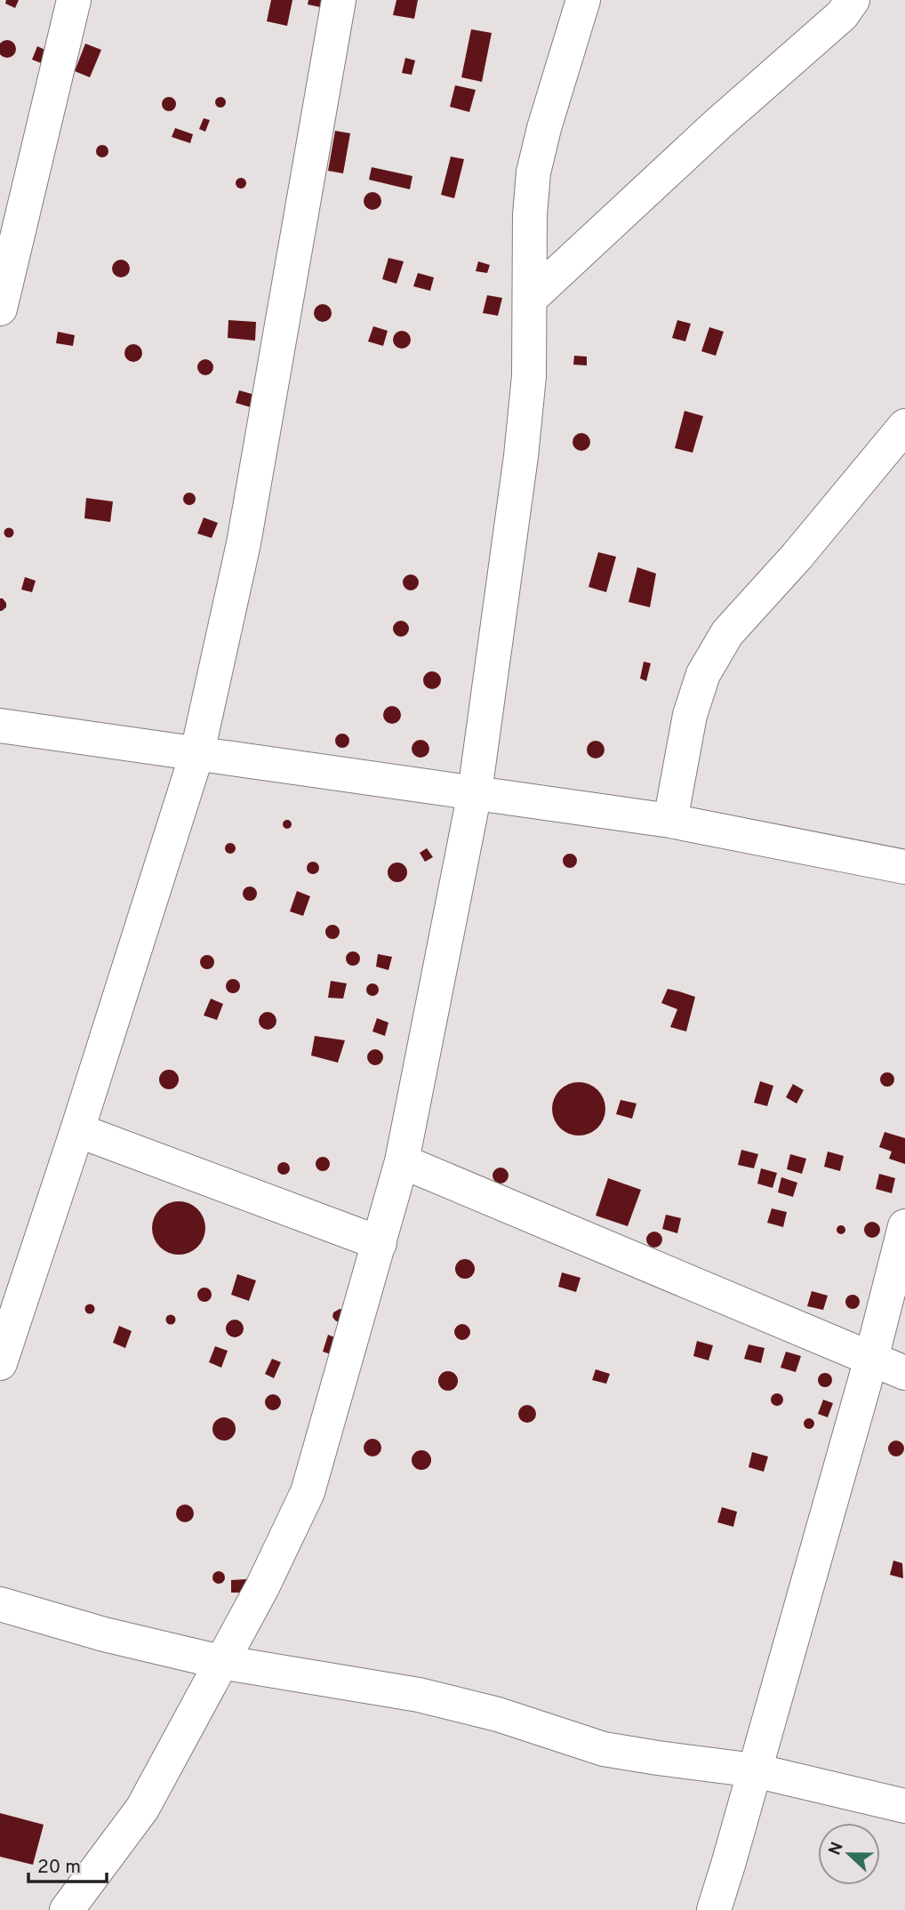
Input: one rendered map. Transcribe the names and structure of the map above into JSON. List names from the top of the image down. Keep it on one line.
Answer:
{"scale_bar":"20 m","north":"left"}
